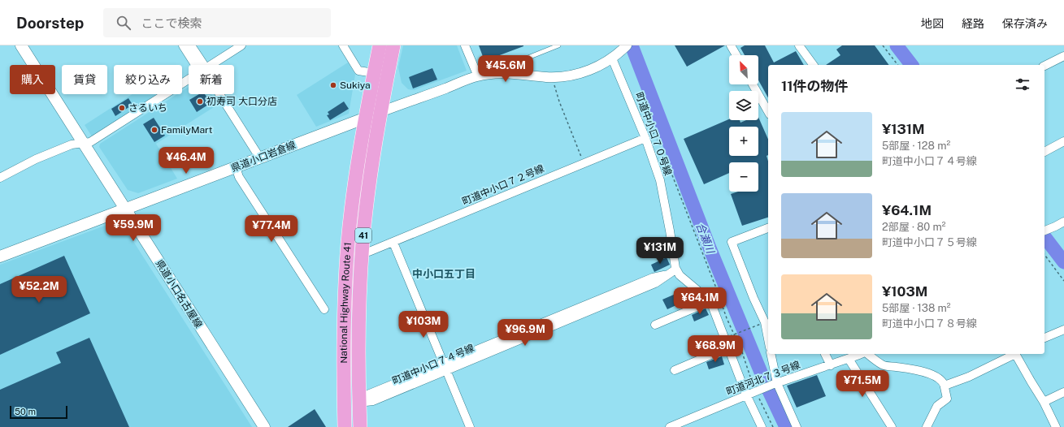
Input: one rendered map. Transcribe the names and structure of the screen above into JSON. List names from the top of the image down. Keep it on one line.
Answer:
{"streets":{"highway":["41","National Highway Route 41"],"main road":["県道小口岩倉線","県道小口名古屋線"],"street":["町道中小口７０号線","町道中小口７２号線","町道中小口７４号線","町道河北７３号線"]},"crossings":[["町道中小口７０号線","町道中小口７２号線"],["町道中小口７０号線","町道中小口７４号線"],["県道小口岩倉線","県道小口名古屋線"],["県道小口岩倉線","National Highway Route 41"]],"districts":["中小口五丁目"],"water":["合瀬川"],"places":["Sukiya","初寿司 大口分店","さるいち","FamilyMart"],"scale_bar":"50 m","north":"top left","page":{"header":"Doorstep","search":"ここで検索","nav":["地図","経路","保存済み"],"map_buttons":["+","−"],"price":["¥45.6M","¥46.4M","¥59.9M","¥77.4M","¥131M","¥52.2M","¥64.1M","¥103M","¥96.9M","¥68.9M","¥71.5M"],"chip":["購入","賃貸","絞り込み","新着"],"heading":"11件の物件","list":[{"name":"¥131M","note":"5部屋 · 128 m² · 町道中小口７４号線"},{"name":"¥64.1M","note":"2部屋 · 80 m² · 町道中小口７５号線"},{"name":"¥103M","note":"5部屋 · 138 m² · 町道中小口７８号線"}],"scale":"50 m"}}
